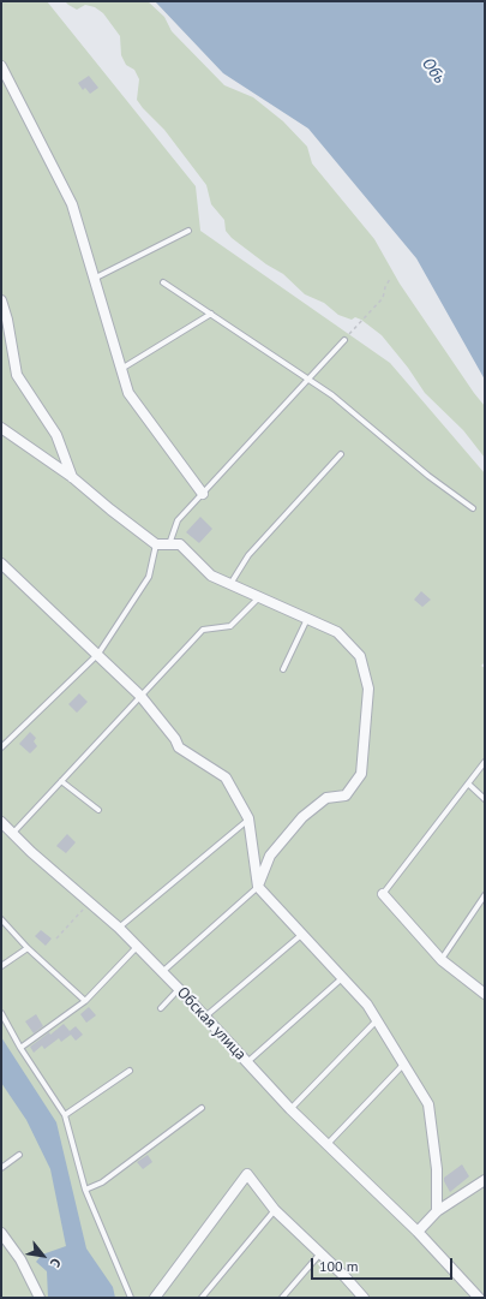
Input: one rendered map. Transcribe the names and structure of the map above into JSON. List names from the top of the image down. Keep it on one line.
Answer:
{"streets":{"street":["Обская улица"]},"water":["Обь"],"scale_bar":"100 m","north":"bottom right"}
